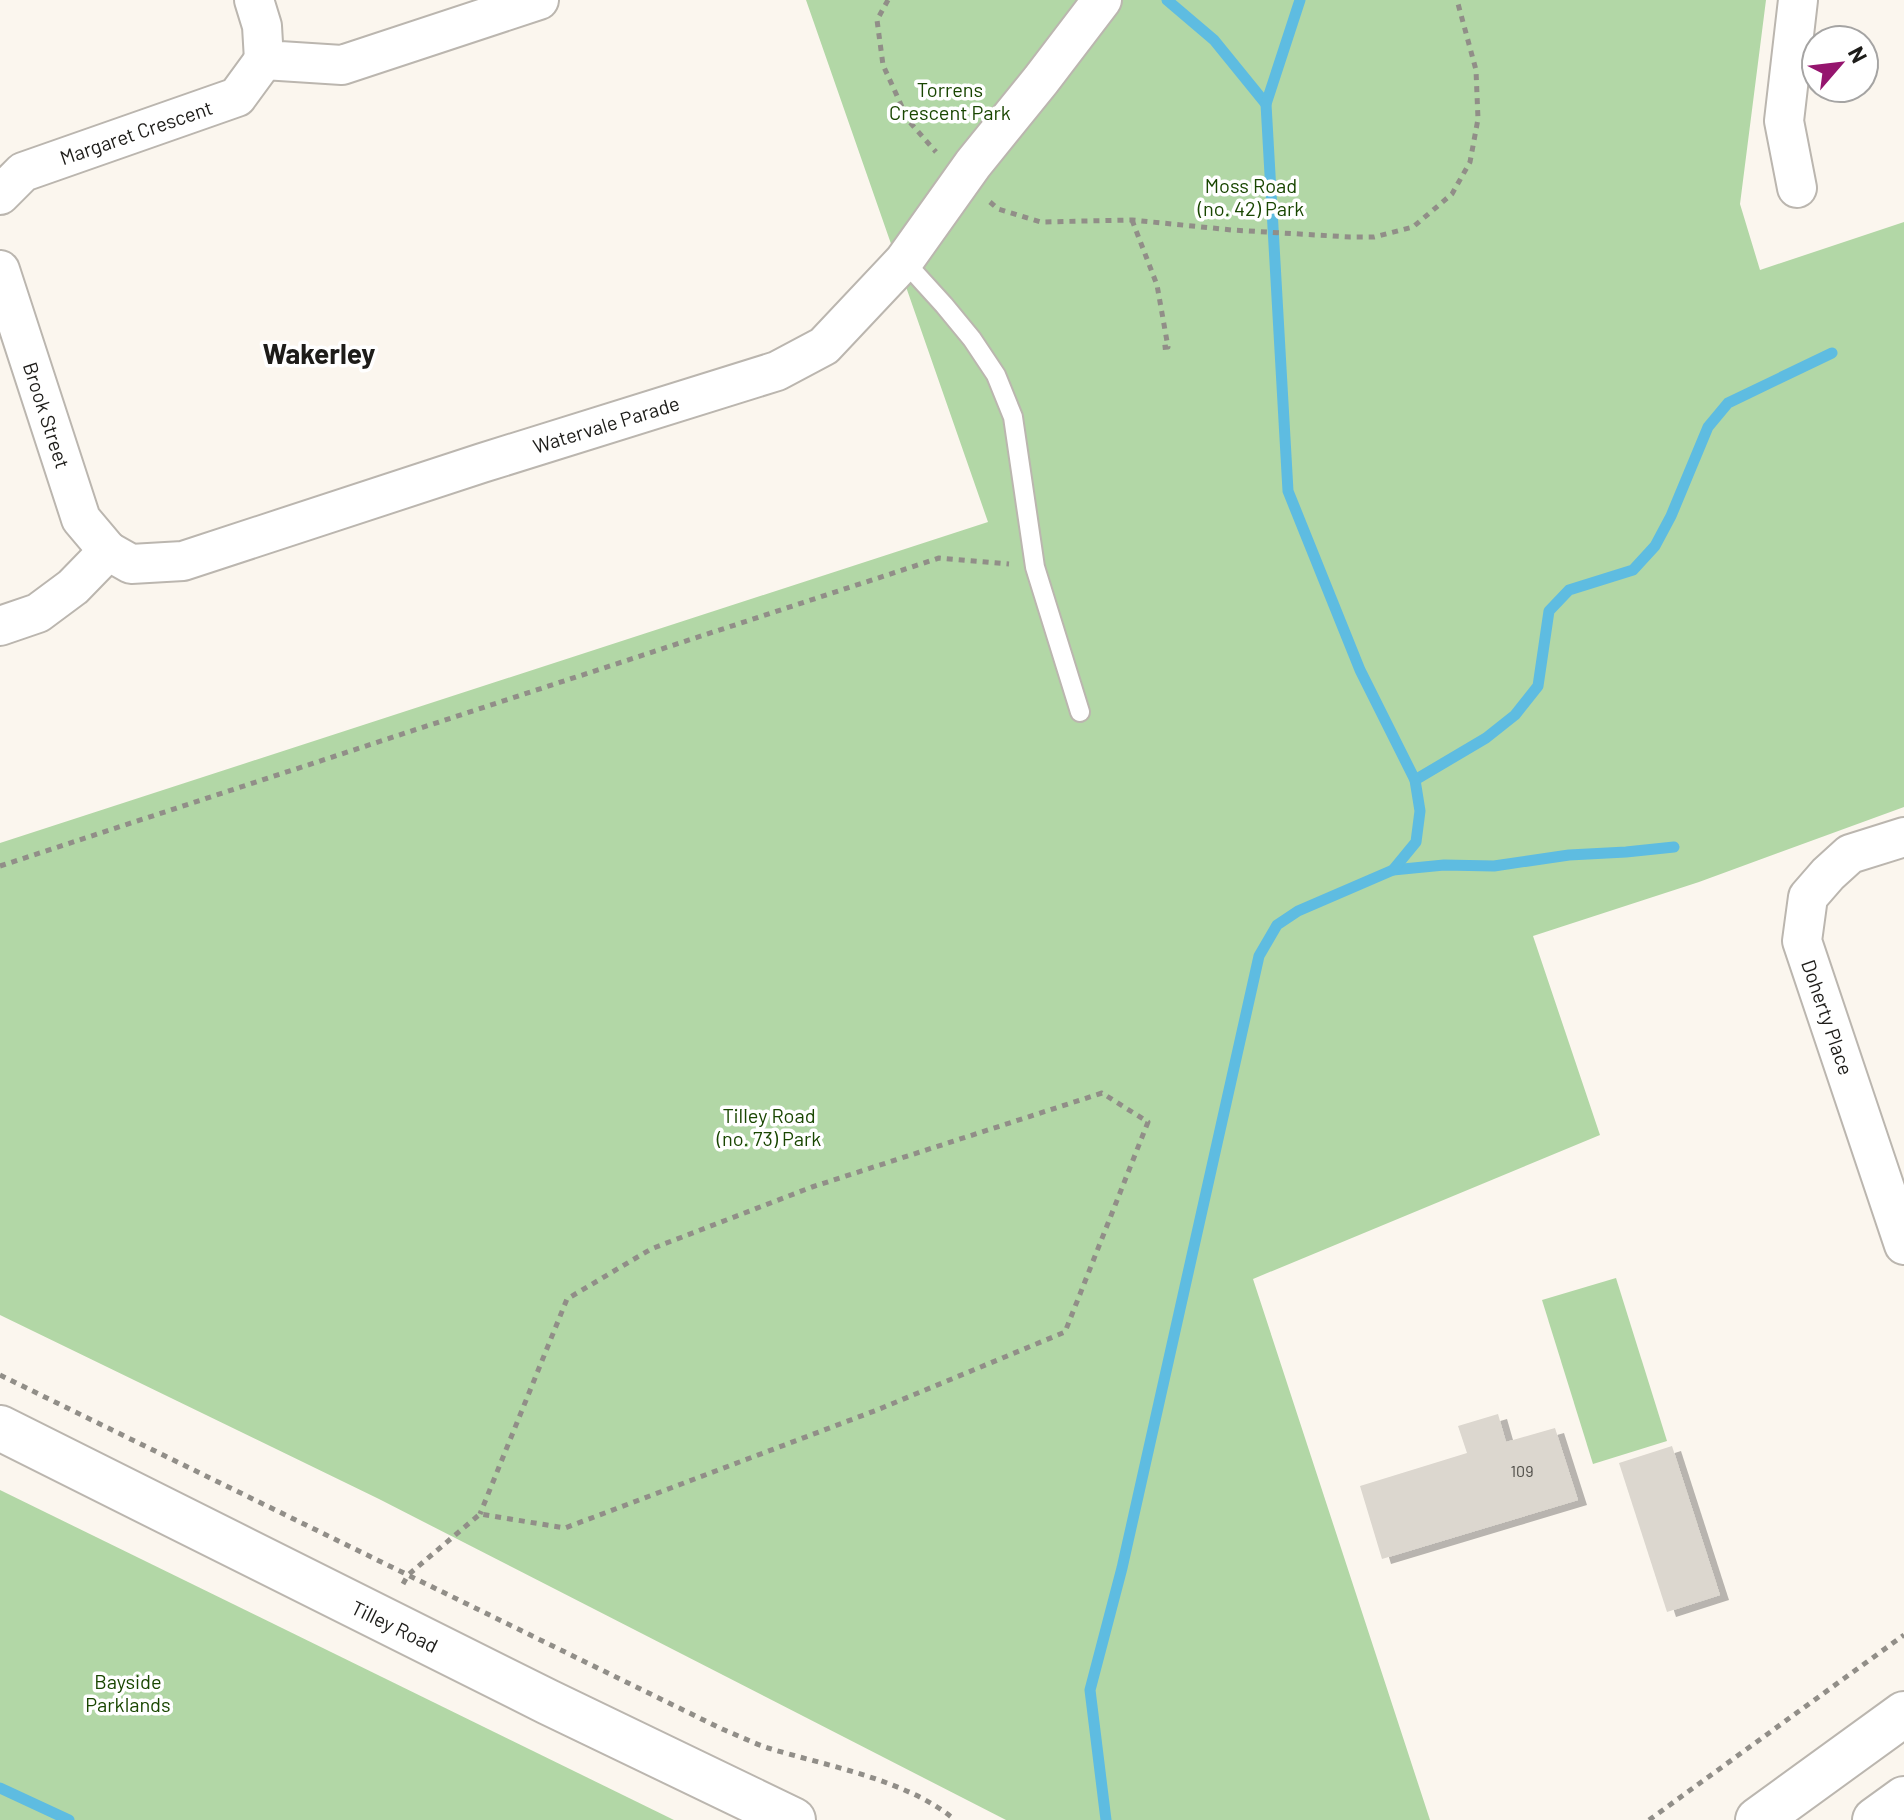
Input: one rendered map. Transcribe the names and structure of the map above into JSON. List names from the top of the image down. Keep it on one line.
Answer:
{"streets":{"main road":["Tilley Road"],"street":["Margaret Crescent","Brook Street","Watervale Parade","Doherty Place"]},"crossings":[["Brook Street","Watervale Parade"]],"districts":["Wakerley"],"parks":["Torrens Crescent Park","Moss Road (no. 42) Park","Tilley Road (no. 73) Park","Bayside Parklands"],"house_numbers":["109"],"north":"top right"}
